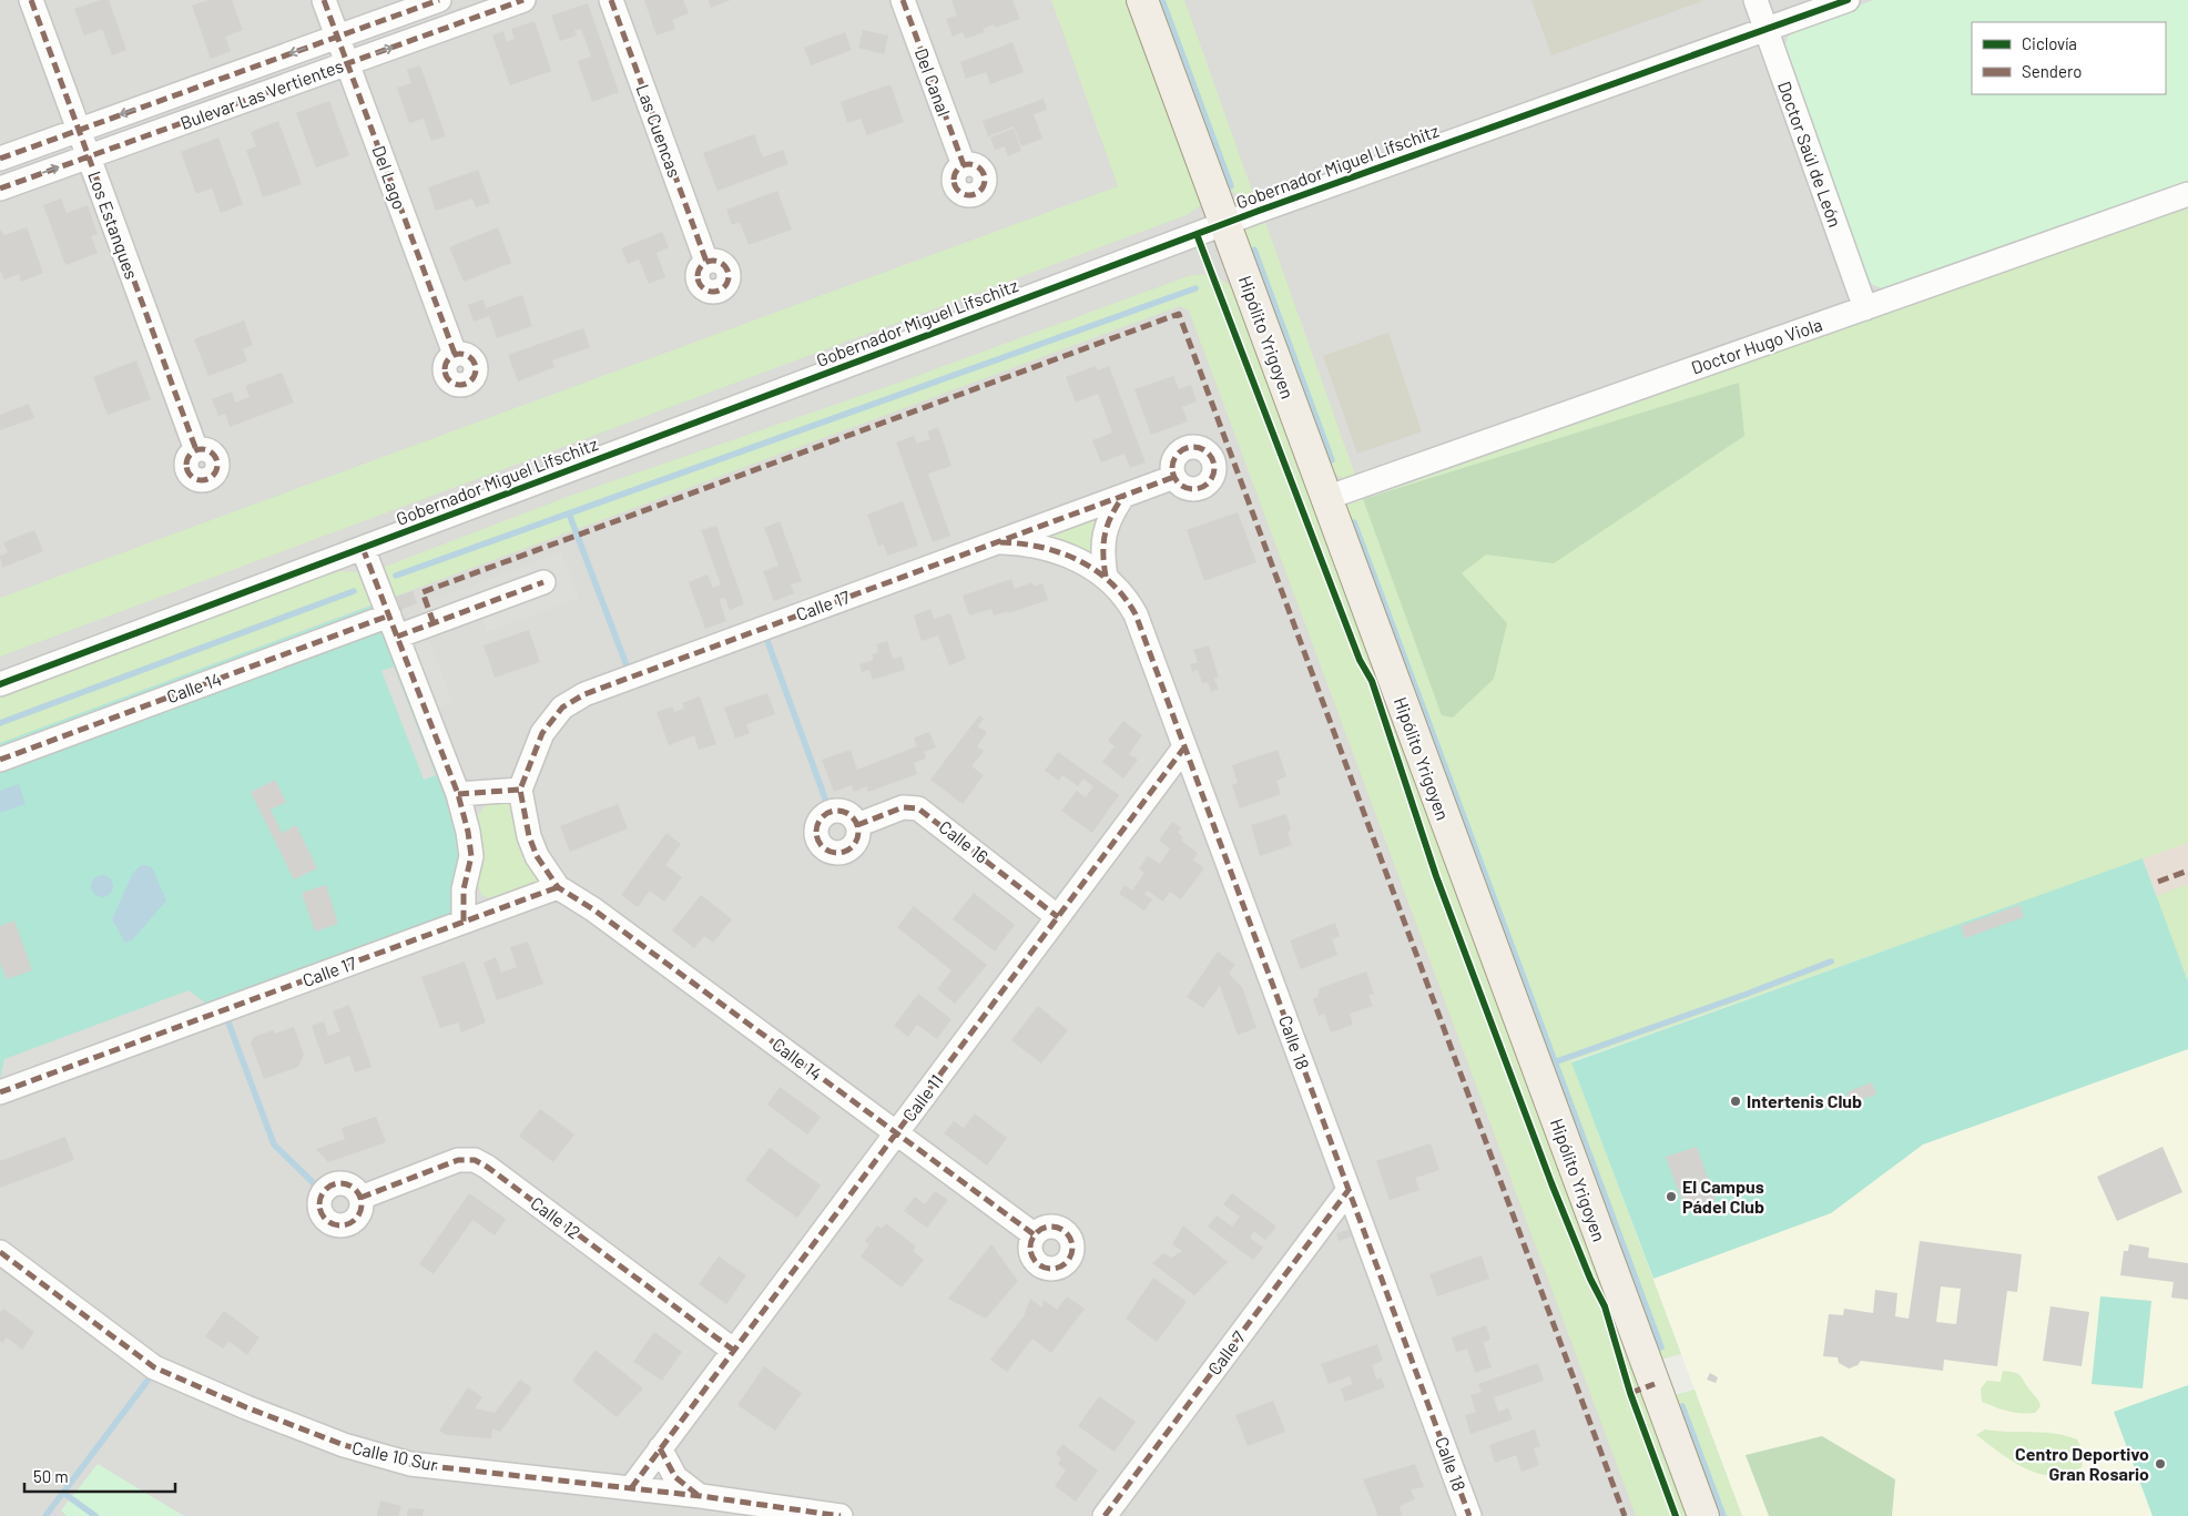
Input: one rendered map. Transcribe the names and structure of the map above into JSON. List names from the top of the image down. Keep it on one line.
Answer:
{"streets":{"main road":["Hipólito Yrigoyen"],"street":["Del Canal","Bulevar Las Vertientes","Las Cuencas","Doctor Saúl de León","Gobernador Miguel Lifschitz","Del Lago","Los Estanques","Doctor Hugo Viola","Calle 17","Calle 14","Calle 16","Calle 18","Calle 11","Calle 12","Calle 7","Calle 10 Sur"]},"crossings":[["Bulevar Las Vertientes","Del Lago"],["Bulevar Las Vertientes","Los Estanques"],["Doctor Saúl de León","Gobernador Miguel Lifschitz"],["Doctor Saúl de León","Doctor Hugo Viola"],["Gobernador Miguel Lifschitz","Hipólito Yrigoyen"],["Hipólito Yrigoyen","Doctor Hugo Viola"],["Calle 17","Calle 14"],["Calle 17","Calle 18"],["Calle 14","Calle 11"],["Calle 16","Calle 11"],["Calle 18","Calle 11"],["Calle 18","Calle 7"],["Calle 11","Calle 12"],["Calle 11","Calle 10 Sur"]],"places":["Intertenis Club","El Campus Pádel Club","Centro Deportivo Gran Rosario"],"legend":["Ciclovía","Sendero"],"scale_bar":"50 m"}
